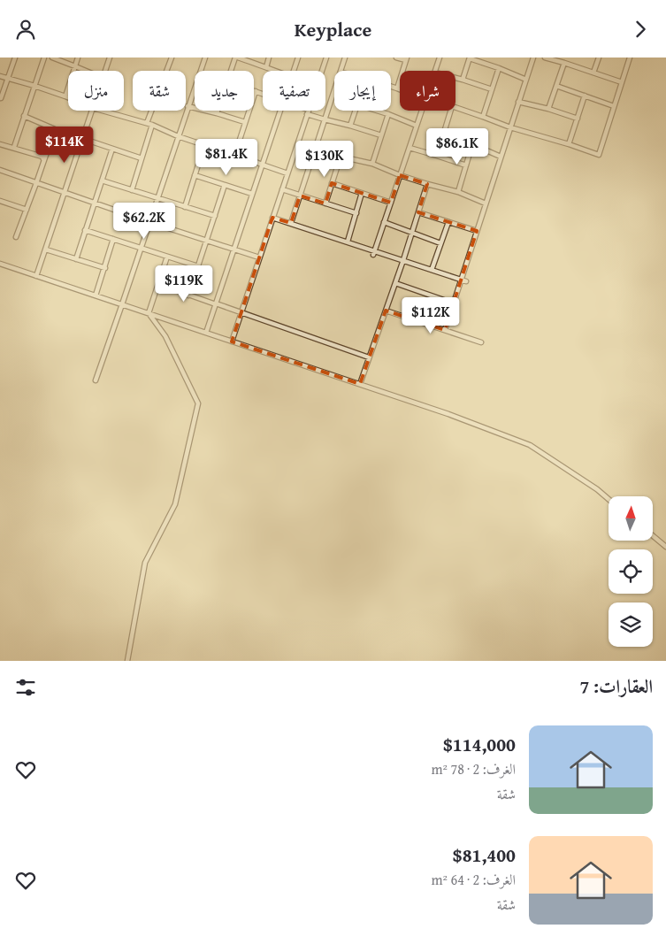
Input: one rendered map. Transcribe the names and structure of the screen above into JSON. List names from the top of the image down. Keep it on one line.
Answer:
{"north":"top","page":{"header":"Keyplace","chip":["شراء","إيجار","تصفية","جديد","شقة","منزل"],"price":["$114K","$86.1K","$81.4K","$130K","$62.2K","$119K","$112K"],"heading":"العقارات: 7","list":[{"name":"$114,000","note":"الغرف: 2 · 78 m² · شقة"},{"name":"$81,400","note":"الغرف: 2 · 64 m² · شقة"}]}}
